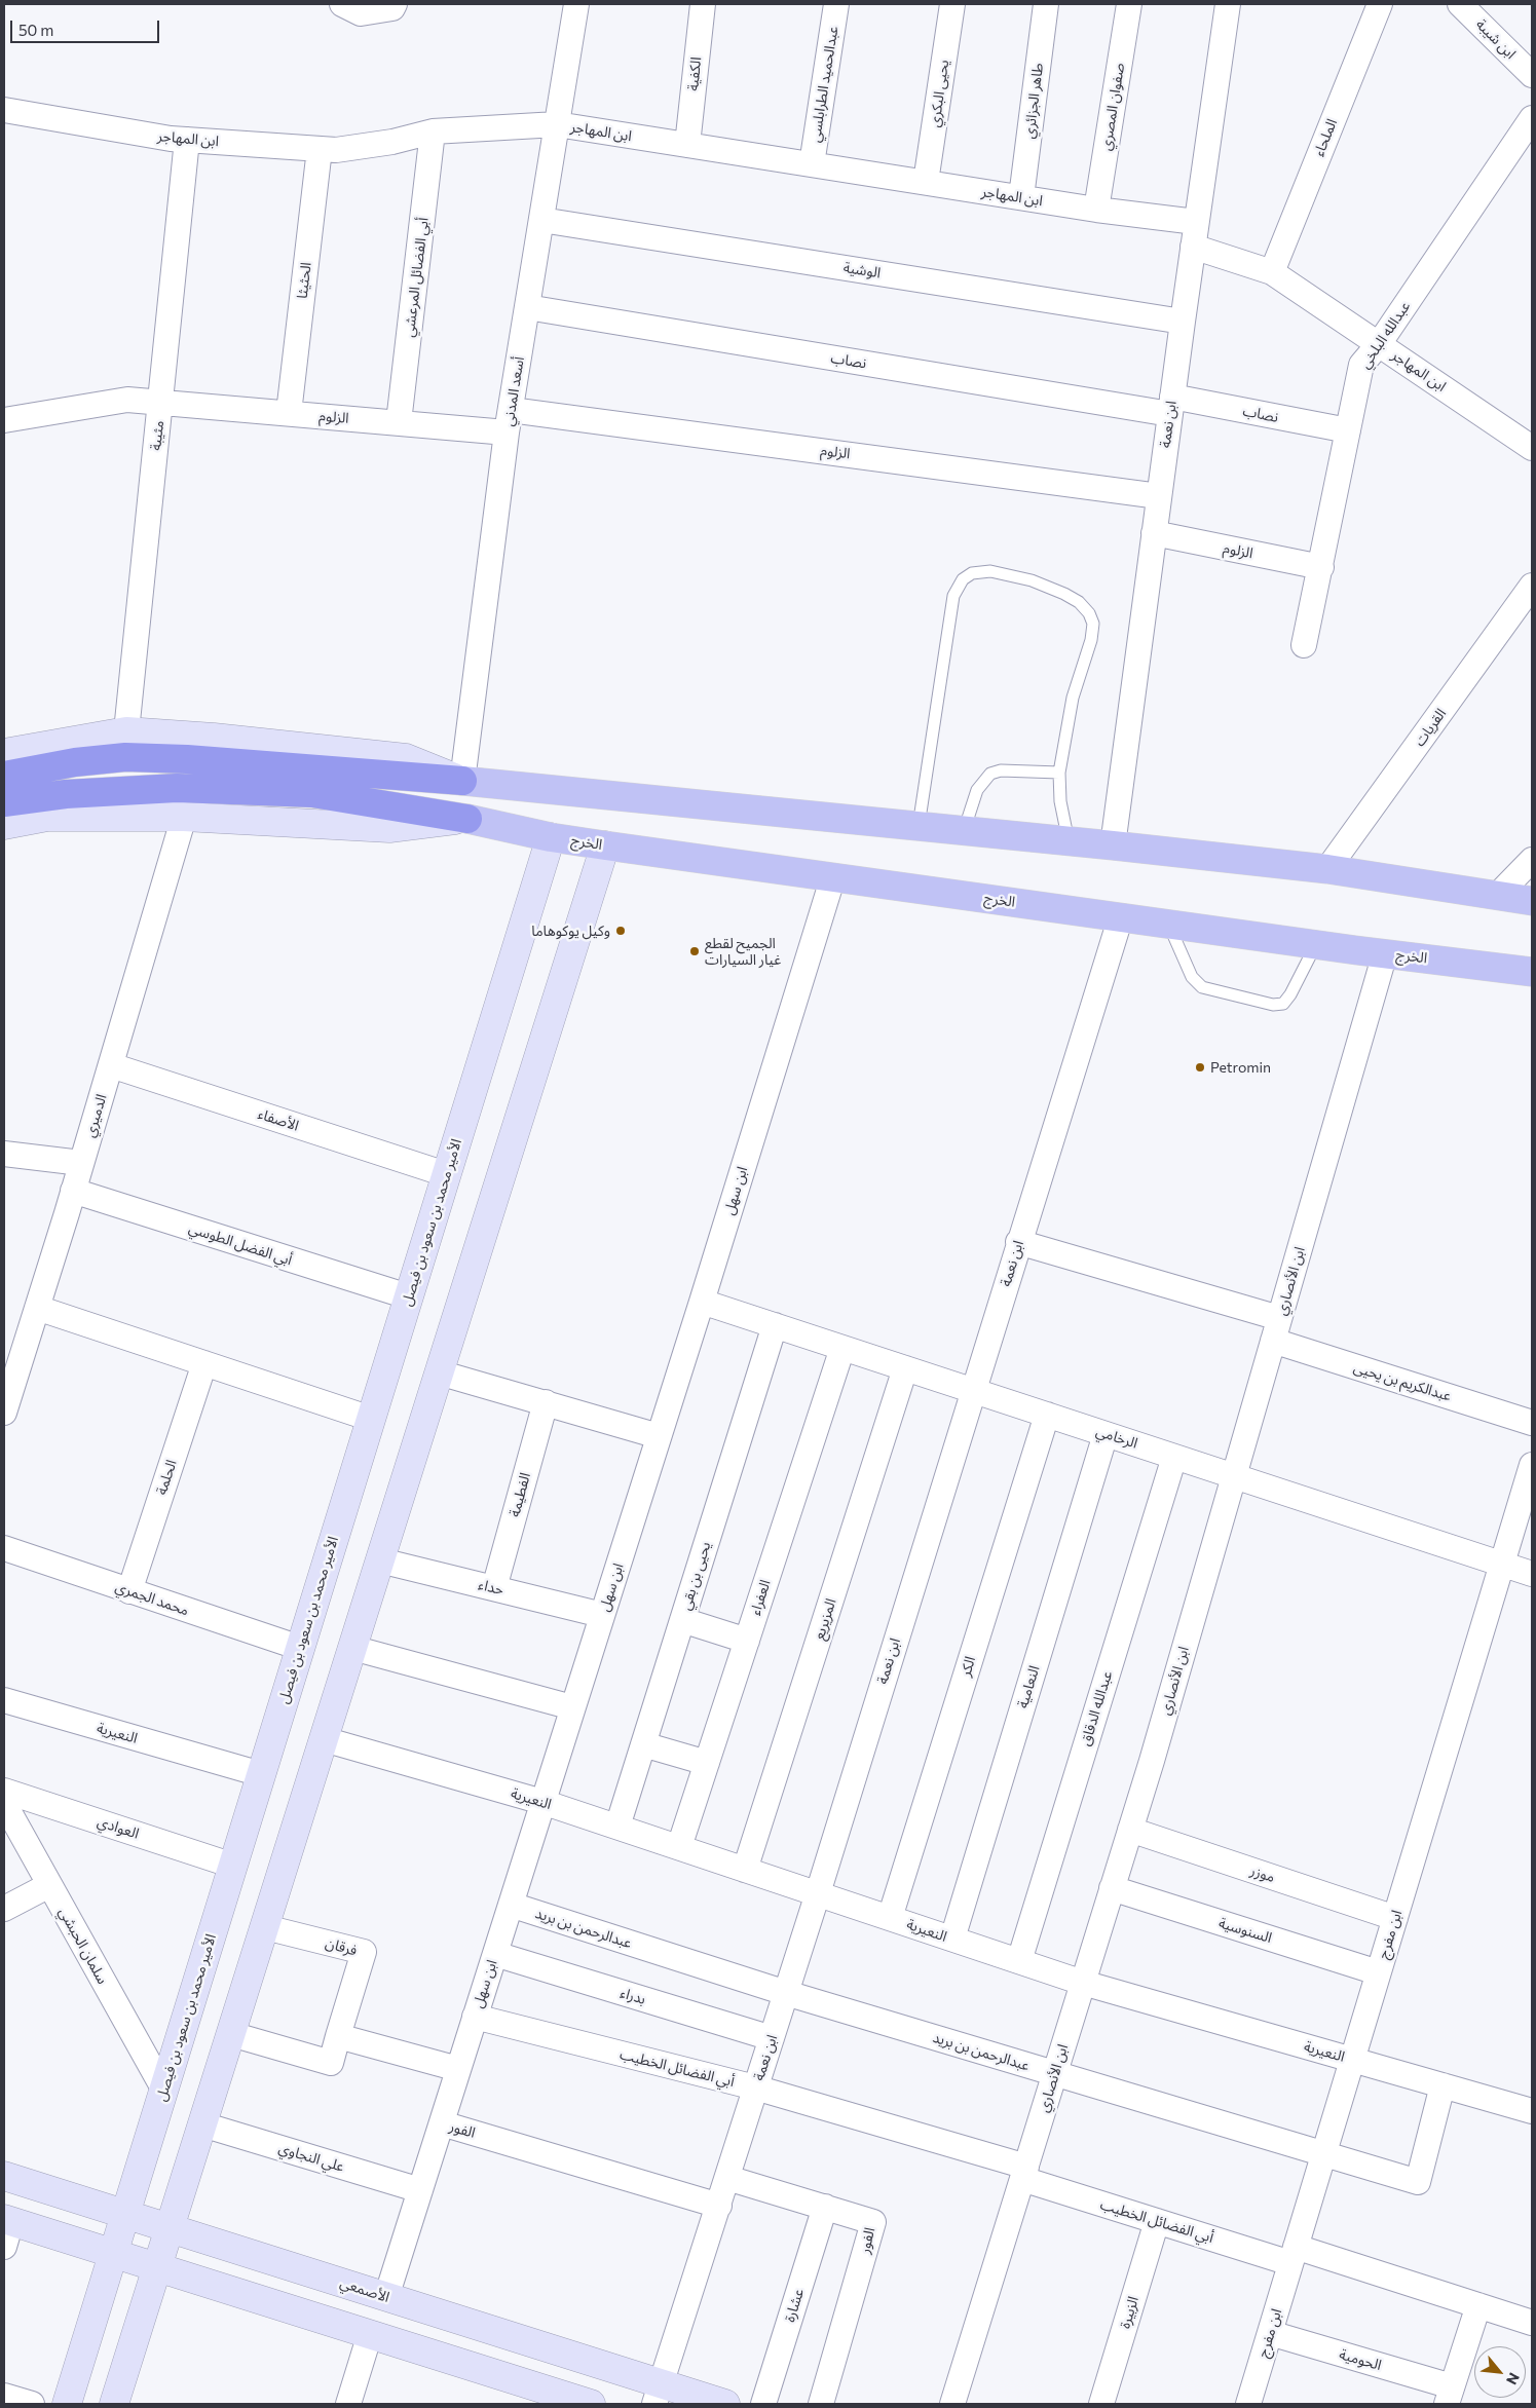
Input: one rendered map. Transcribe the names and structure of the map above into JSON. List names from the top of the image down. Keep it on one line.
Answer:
{"streets":{"main road":["الخرج"],"street":["ابن شيبة","الكفية","عبدالحميد الطرابلسي","يحيى البكري","طاهر الجزائري","صفوان المصري","ابن المهاجر","الملحاء","الوشية","أبي الفضائل المرعشي","الحثيثا","عبدالله البلخي","نصاب","أسعد المدني","الزلوم","ابن نعمة","مثيبة","القريات","الدميري","الأصفاء","ابن سهل","الأمير محمد بن سعود بن فيصل","أبي الفضل الطوسي","ابن الأنصاري","عبدالكريم بن يحيى","الرخامي","الحلمة","الفطيمة","يحيى بن بقي","حداء","العفراء","محمد الجمري","المزيريع","الكر","النعامية","عبدالله الدقاق","النعيرية","العوادي","موزر","عبدالرحمن بن بريد","السنوسية","ابن مفرج","سلمان الحبشي","فرقان","بدراء","أبي الفضائل الخطيب","الفور","علي النجاوي","الأصمعي","عشارة","الزبيرة","الحومية"]},"crossings":[["الكفية","ابن المهاجر"],["عبدالحميد الطرابلسي","ابن المهاجر"],["يحيى البكري","ابن المهاجر"],["طاهر الجزائري","ابن المهاجر"],["صفوان المصري","ابن المهاجر"],["ابن المهاجر","الملحاء"],["ابن المهاجر","أبي الفضائل المرعشي"],["ابن المهاجر","الحثيثا"],["ابن المهاجر","عبدالله البلخي"],["ابن المهاجر","أسعد المدني"],["ابن المهاجر","ابن نعمة"],["ابن المهاجر","مثيبة"],["الوشية","أسعد المدني"],["الوشية","ابن نعمة"],["أبي الفضائل المرعشي","الزلوم"],["الحثيثا","الزلوم"],["عبدالله البلخي","نصاب"],["عبدالله البلخي","الزلوم"],["نصاب","أسعد المدني"],["نصاب","ابن نعمة"],["أسعد المدني","الزلوم"],["الزلوم","ابن نعمة"],["الزلوم","مثيبة"],["ابن نعمة","الخرج"],["ابن نعمة","الرخامي"],["ابن نعمة","النعيرية"],["ابن نعمة","عبدالرحمن بن بريد"],["ابن نعمة","بدراء"],["ابن نعمة","أبي الفضائل الخطيب"],["ابن نعمة","الفور"],["ابن نعمة","الأصمعي"],["الخرج","ابن سهل"],["الخرج","الأمير محمد بن سعود بن فيصل"],["الخرج","ابن الأنصاري"],["الدميري","الأصفاء"],["الدميري","أبي الفضل الطوسي"],["الأصفاء","الأمير محمد بن سعود بن فيصل"],["ابن سهل","الرخامي"],["ابن سهل","حداء"],["ابن سهل","النعيرية"],["ابن سهل","عبدالرحمن بن بريد"],["ابن سهل","بدراء"],["ابن سهل","أبي الفضائل الخطيب"],["ابن سهل","الفور"],["ابن سهل","علي النجاوي"],["ابن سهل","الأصمعي"],["الأمير محمد بن سعود بن فيصل","أبي الفضل الطوسي"],["الأمير محمد بن سعود بن فيصل","محمد الجمري"],["الأمير محمد بن سعود بن فيصل","النعيرية"],["الأمير محمد بن سعود بن فيصل","العوادي"],["الأمير محمد بن سعود بن فيصل","سلمان الحبشي"],["الأمير محمد بن سعود بن فيصل","الأصمعي"],["ابن الأنصاري","عبدالكريم بن يحيى"],["ابن الأنصاري","الرخامي"],["ابن الأنصاري","النعيرية"],["ابن الأنصاري","موزر"],["ابن الأنصاري","عبدالرحمن بن بريد"],["ابن الأنصاري","السنوسية"],["ابن الأنصاري","أبي الفضائل الخطيب"],["الرخامي","يحيى بن بقي"],["الرخامي","العفراء"],["الرخامي","المزيريع"],["الرخامي","الكر"],["الرخامي","النعامية"],["الرخامي","عبدالله الدقاق"],["الرخامي","ابن مفرج"],["الحلمة","محمد الجمري"],["الفطيمة","حداء"],["يحيى بن بقي","النعيرية"],["العفراء","النعيرية"],["المزيريع","النعيرية"],["الكر","النعيرية"],["النعامية","النعيرية"],["عبدالله الدقاق","النعيرية"],["النعيرية","عبدالرحمن بن بريد"],["النعيرية","ابن مفرج"],["موزر","ابن مفرج"],["عبدالرحمن بن بريد","ابن مفرج"],["السنوسية","ابن مفرج"],["ابن مفرج","أبي الفضائل الخطيب"],["ابن مفرج","الحومية"],["أبي الفضائل الخطيب","الزبيرة"],["الفور","عشارة"]],"places":["وكيل يوكوهاما","الجميح لقطع غيار السيارات","Petromin"],"scale_bar":"50 m","north":"bottom right"}
